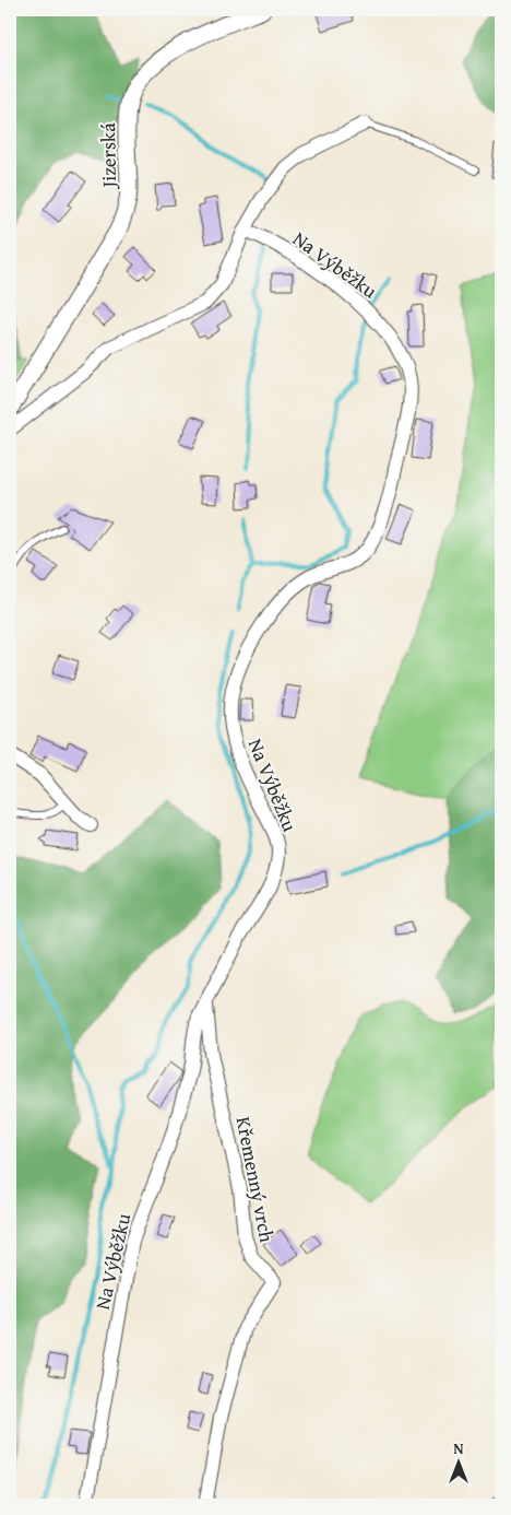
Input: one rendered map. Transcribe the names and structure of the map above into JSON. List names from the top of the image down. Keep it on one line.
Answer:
{"streets":{"street":["Jizerská","Na Výběžku","Křemenný vrch"]},"crossings":[["Na Výběžku","Křemenný vrch"]],"north":"top"}
